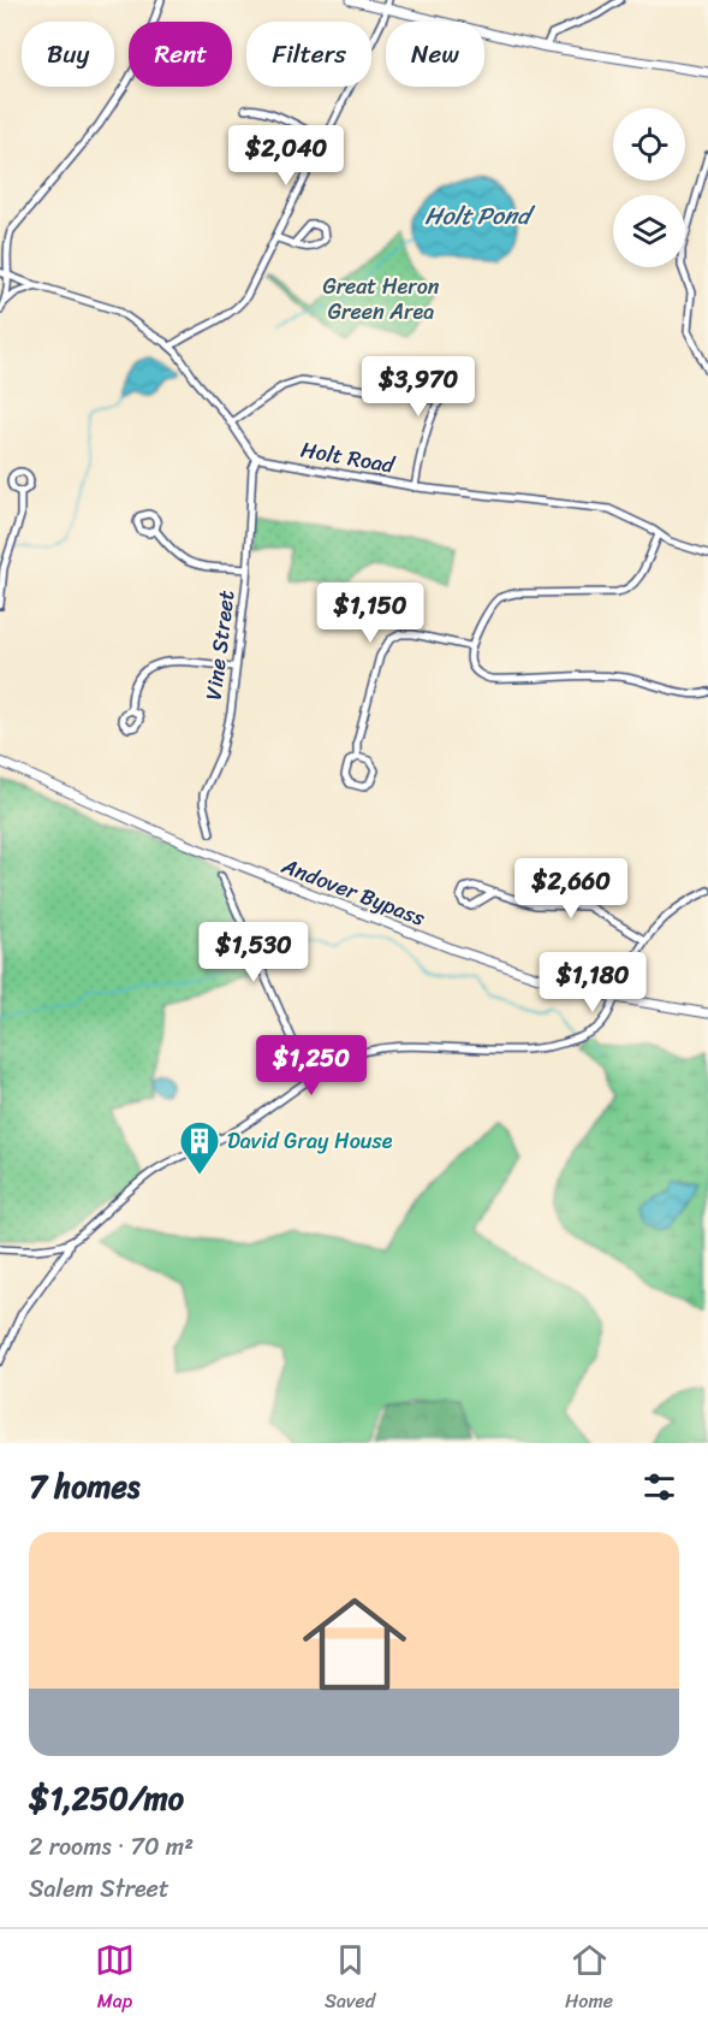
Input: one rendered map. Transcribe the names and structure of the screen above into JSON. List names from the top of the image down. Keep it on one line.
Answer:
{"streets":{"main road":["Andover Bypass"],"street":["Holt Road","Vine Street"]},"crossings":[["Holt Road","Vine Street"]],"water":["Holt Pond"],"parks":["Great Heron Green Area"],"places":{"building":["David Gray House"]},"page":{"chip":["Buy","Rent","Filters","New"],"price":["$2,040","$3,970","$1,150","$2,660","$1,530","$1,180","$1,250"],"heading":"7 homes","list":[{"name":"$1,250/mo","note":"2 rooms · 70 m² · Salem Street"}],"tabs":["Map","Saved","Home"]}}
